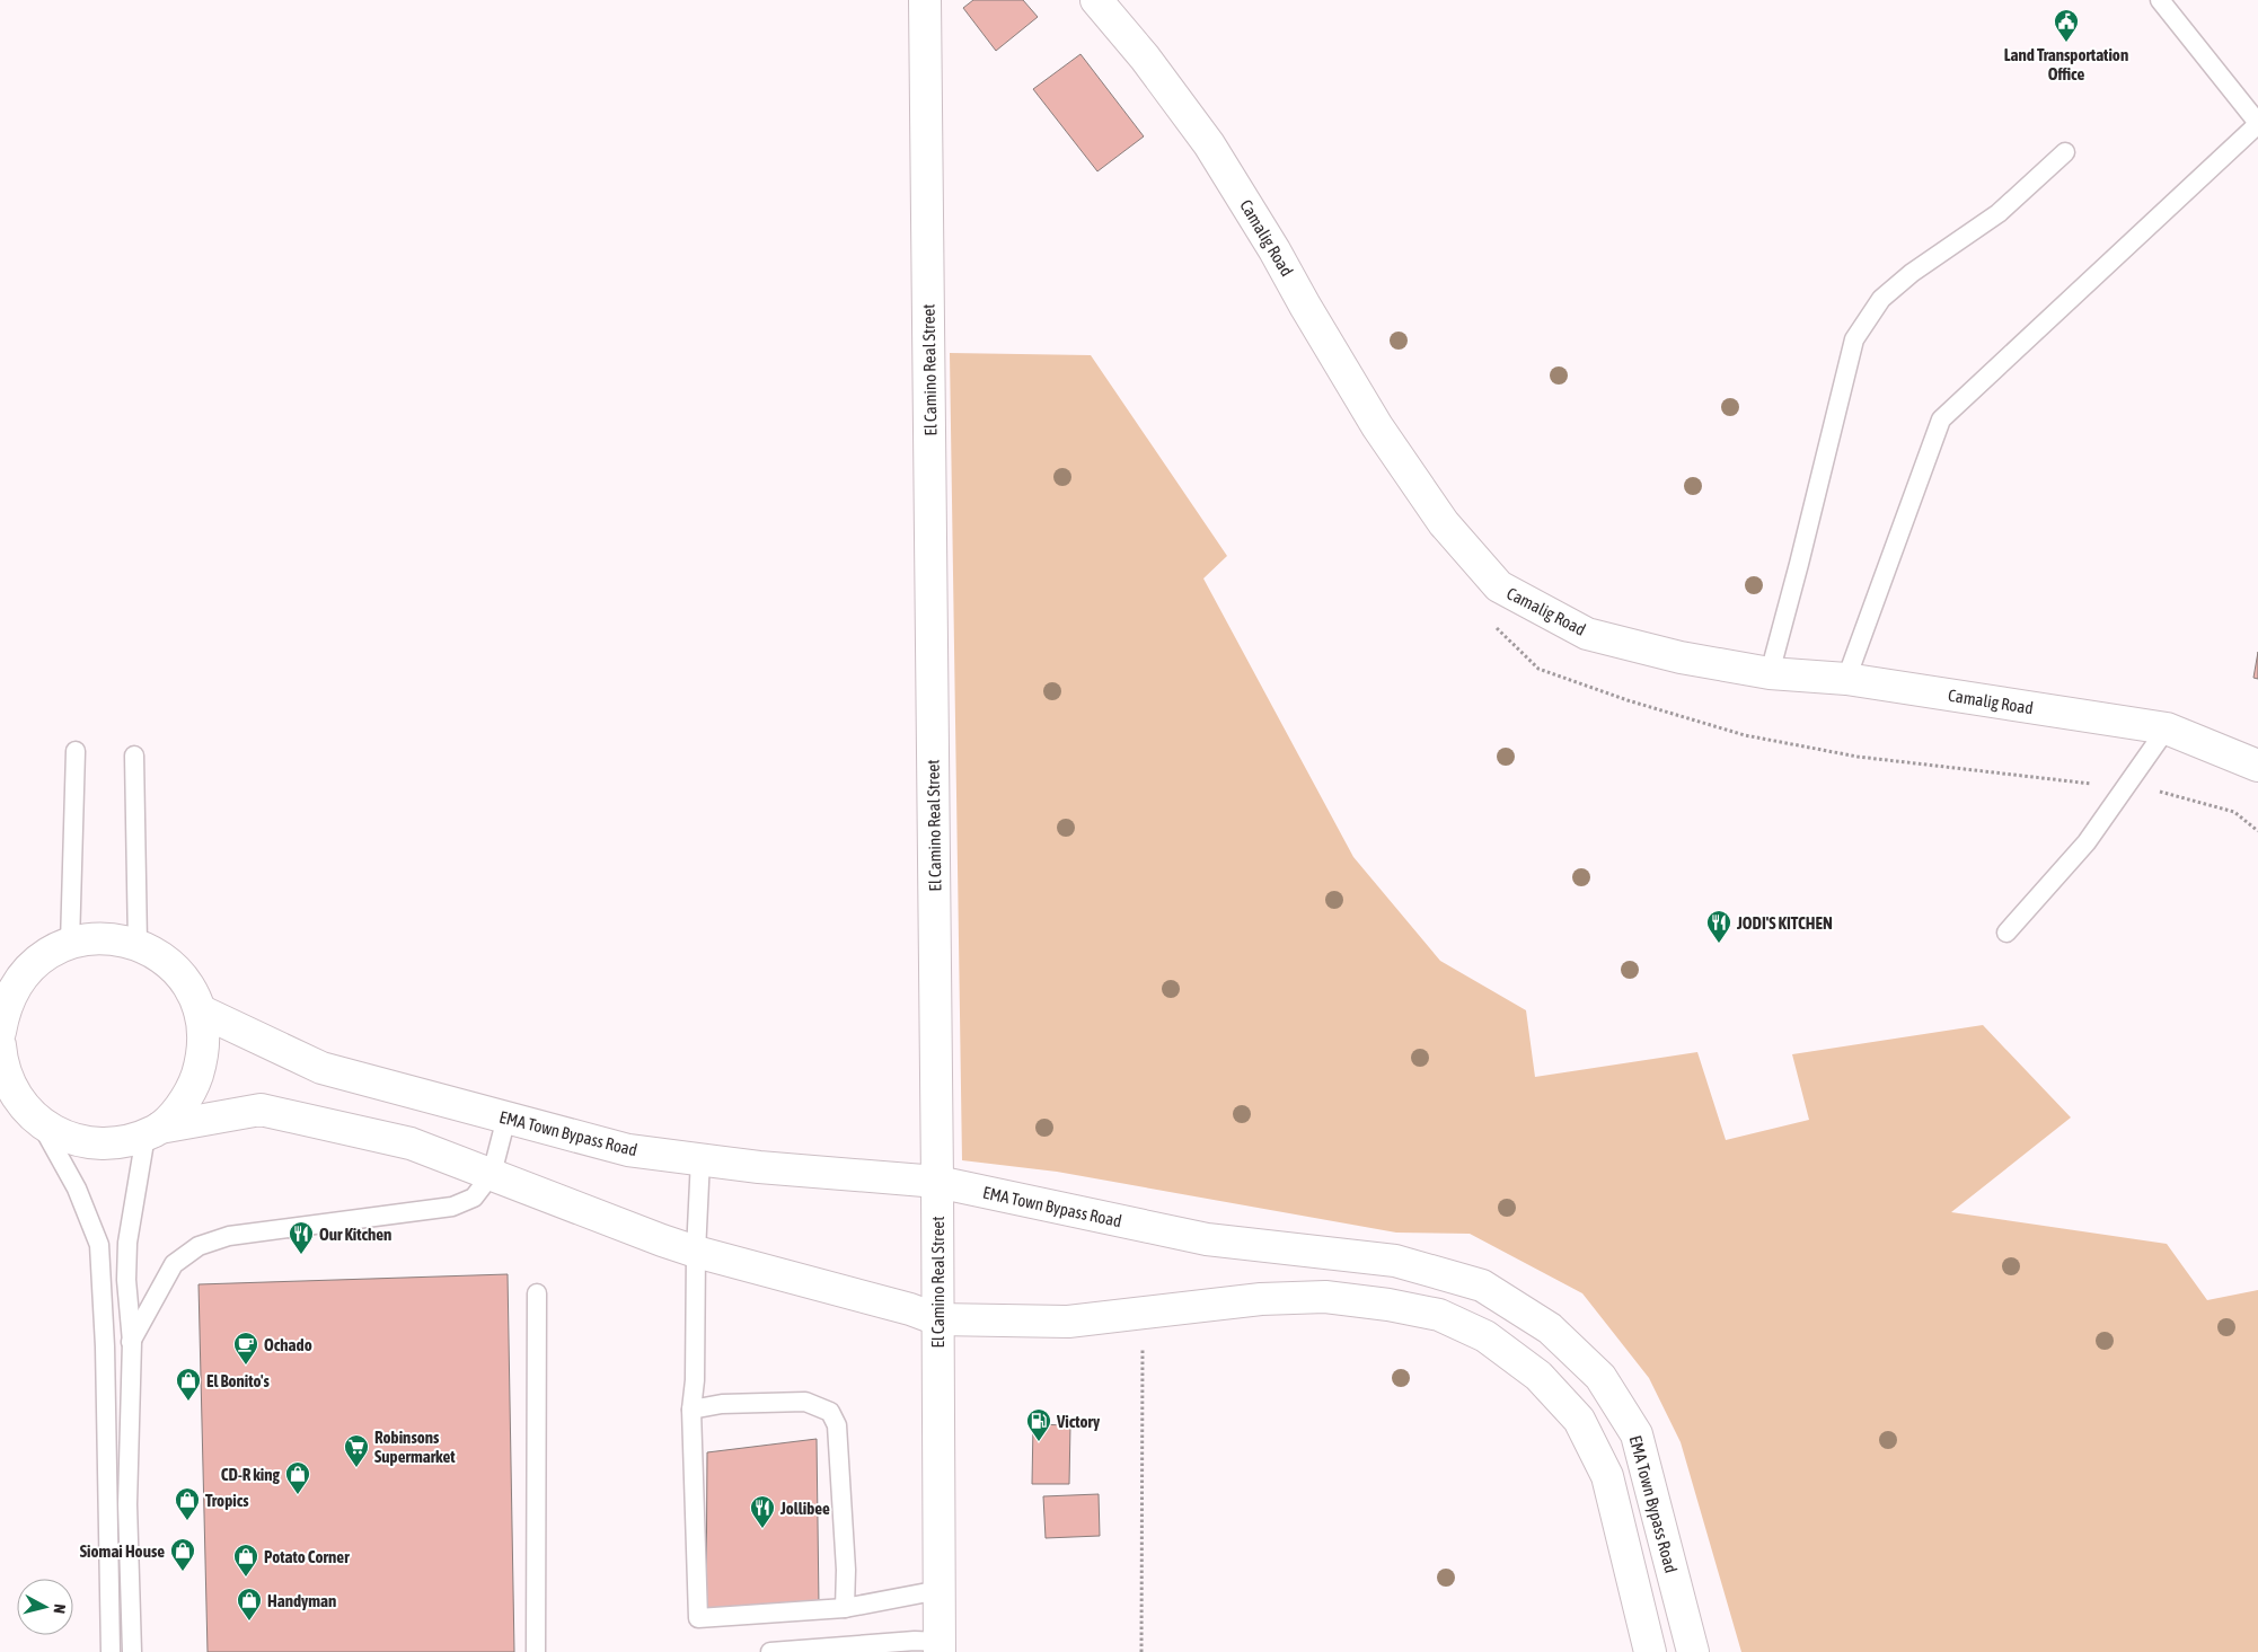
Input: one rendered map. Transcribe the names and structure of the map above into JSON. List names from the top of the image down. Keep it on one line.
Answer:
{"streets":{"street":["Camalig Road","El Camino Real Street","EMA Town Bypass Road"]},"crossings":[["El Camino Real Street","EMA Town Bypass Road"]],"places":{"public building":["Land Transportation Office"],"restaurant":["JODI'S KITCHEN","Our Kitchen","Jollibee"],"cafe":["Ochado"],"shop":["El Bonito's","CD-R king","Tropics","Siomai House","Potato Corner","Handyman"],"fuel station":["Victory"],"supermarket":["Robinsons Supermarket"]},"north":"right"}
